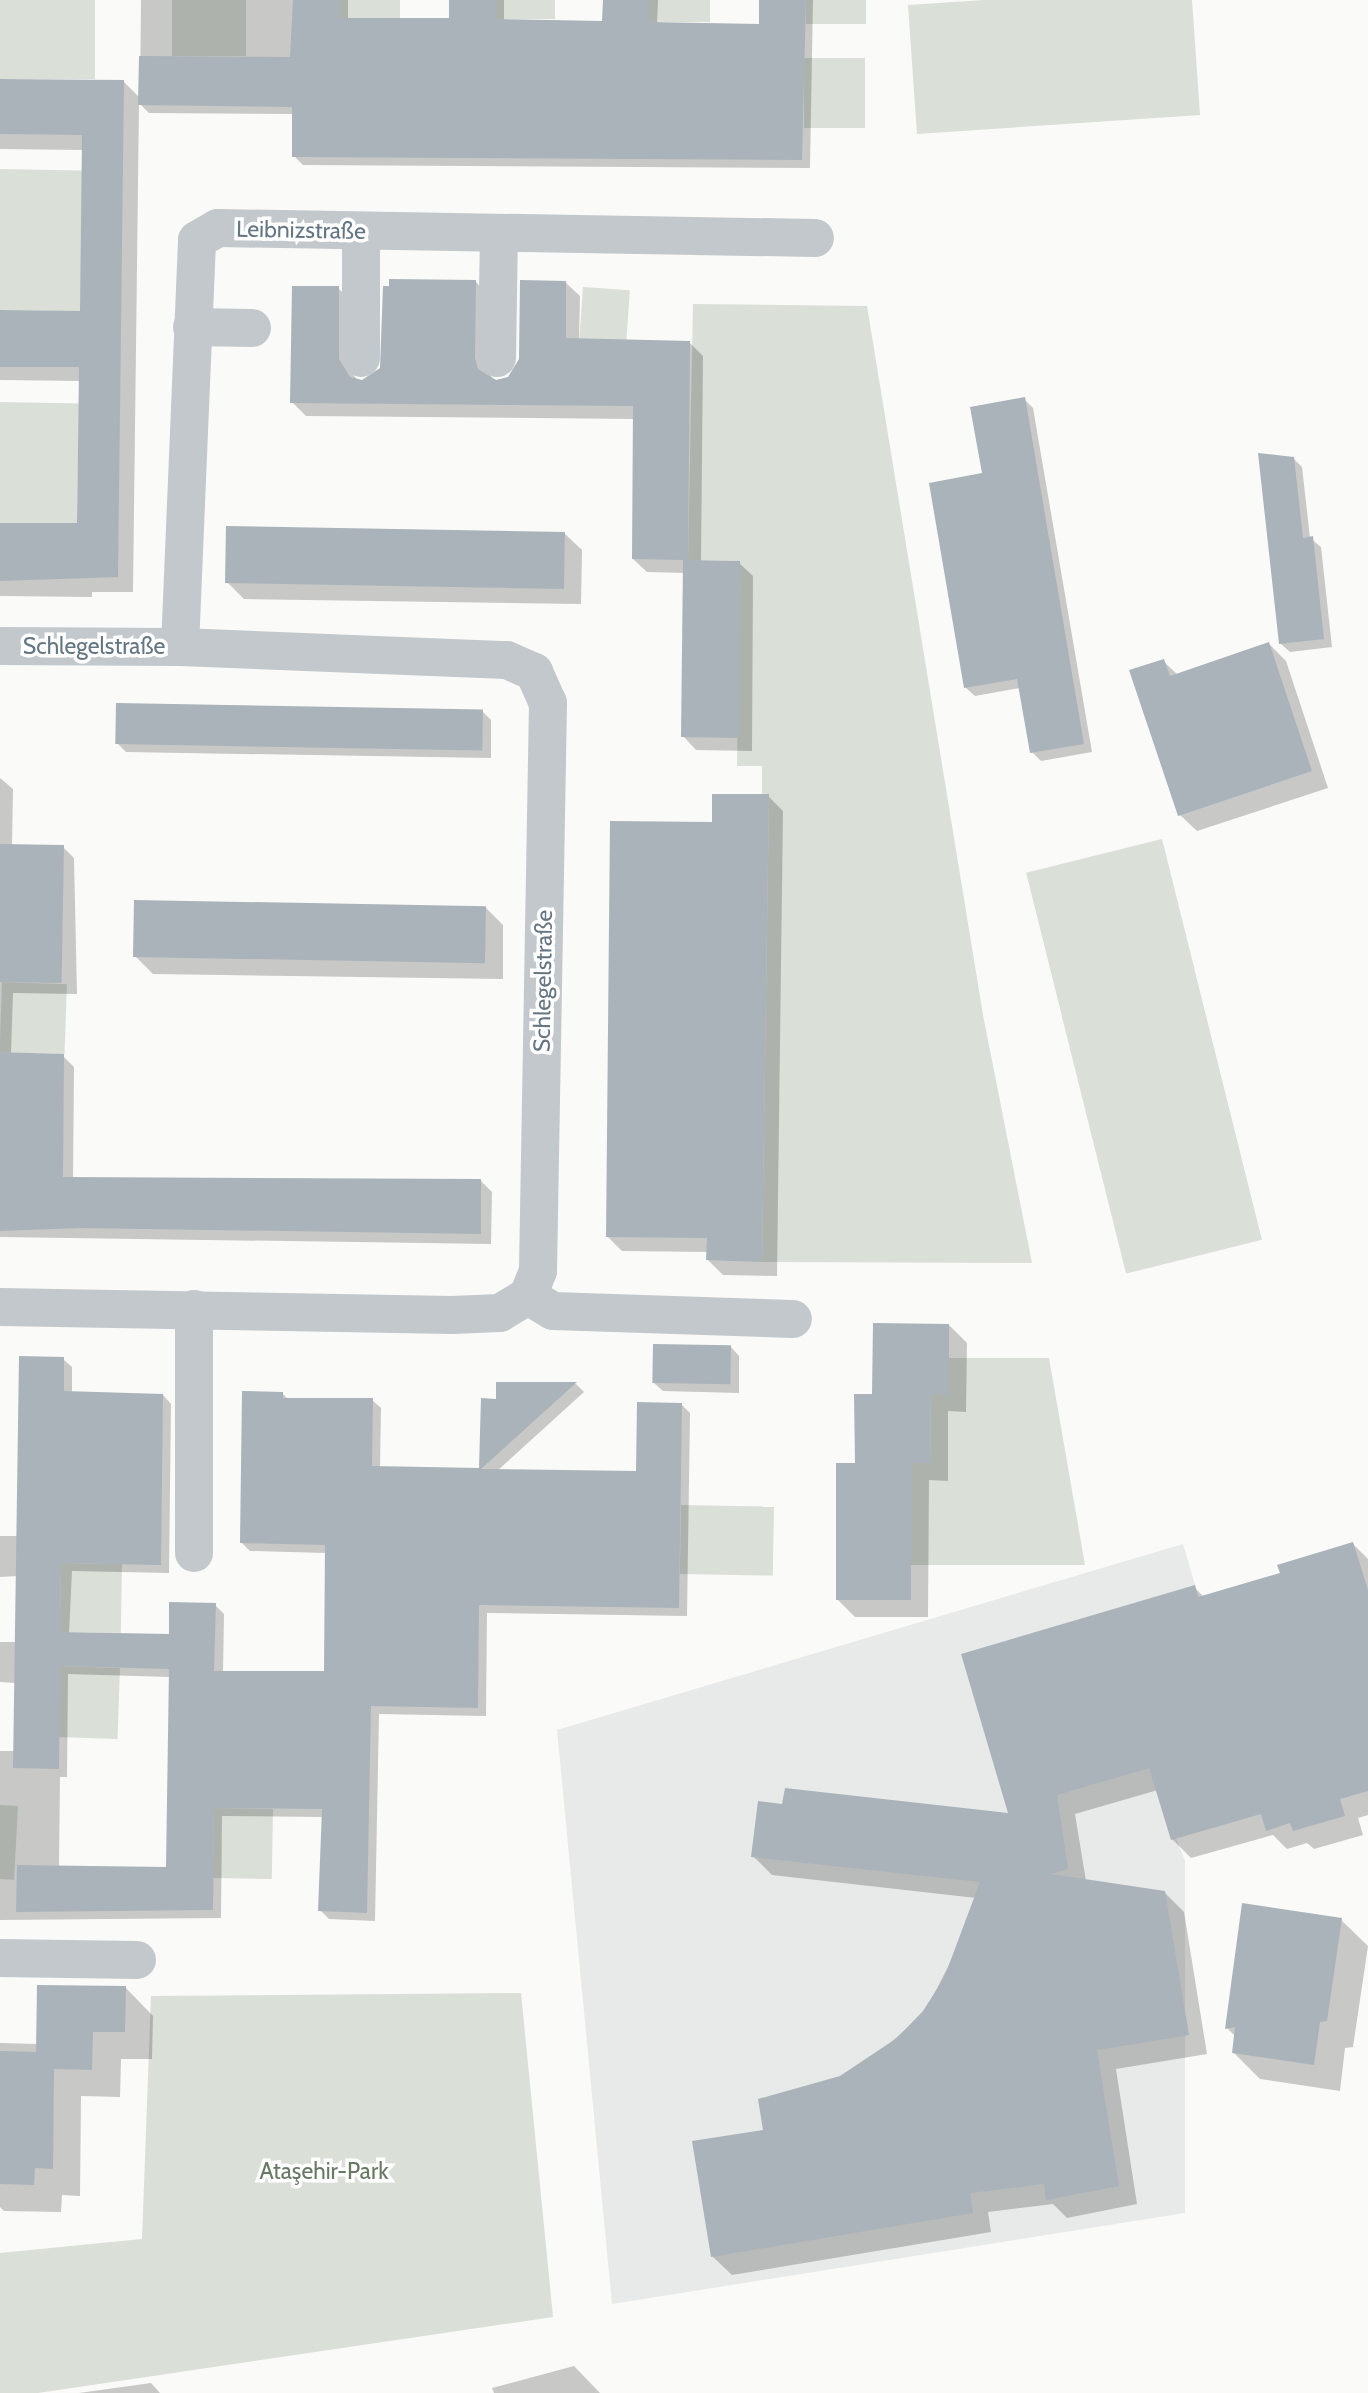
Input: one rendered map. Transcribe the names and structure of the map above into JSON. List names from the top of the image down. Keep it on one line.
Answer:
{"streets":{"street":["Leibnizstraße","Schlegelstraße"]},"crossings":[["Leibnizstraße","Schlegelstraße"]],"parks":["Ataşehir-Park"]}
